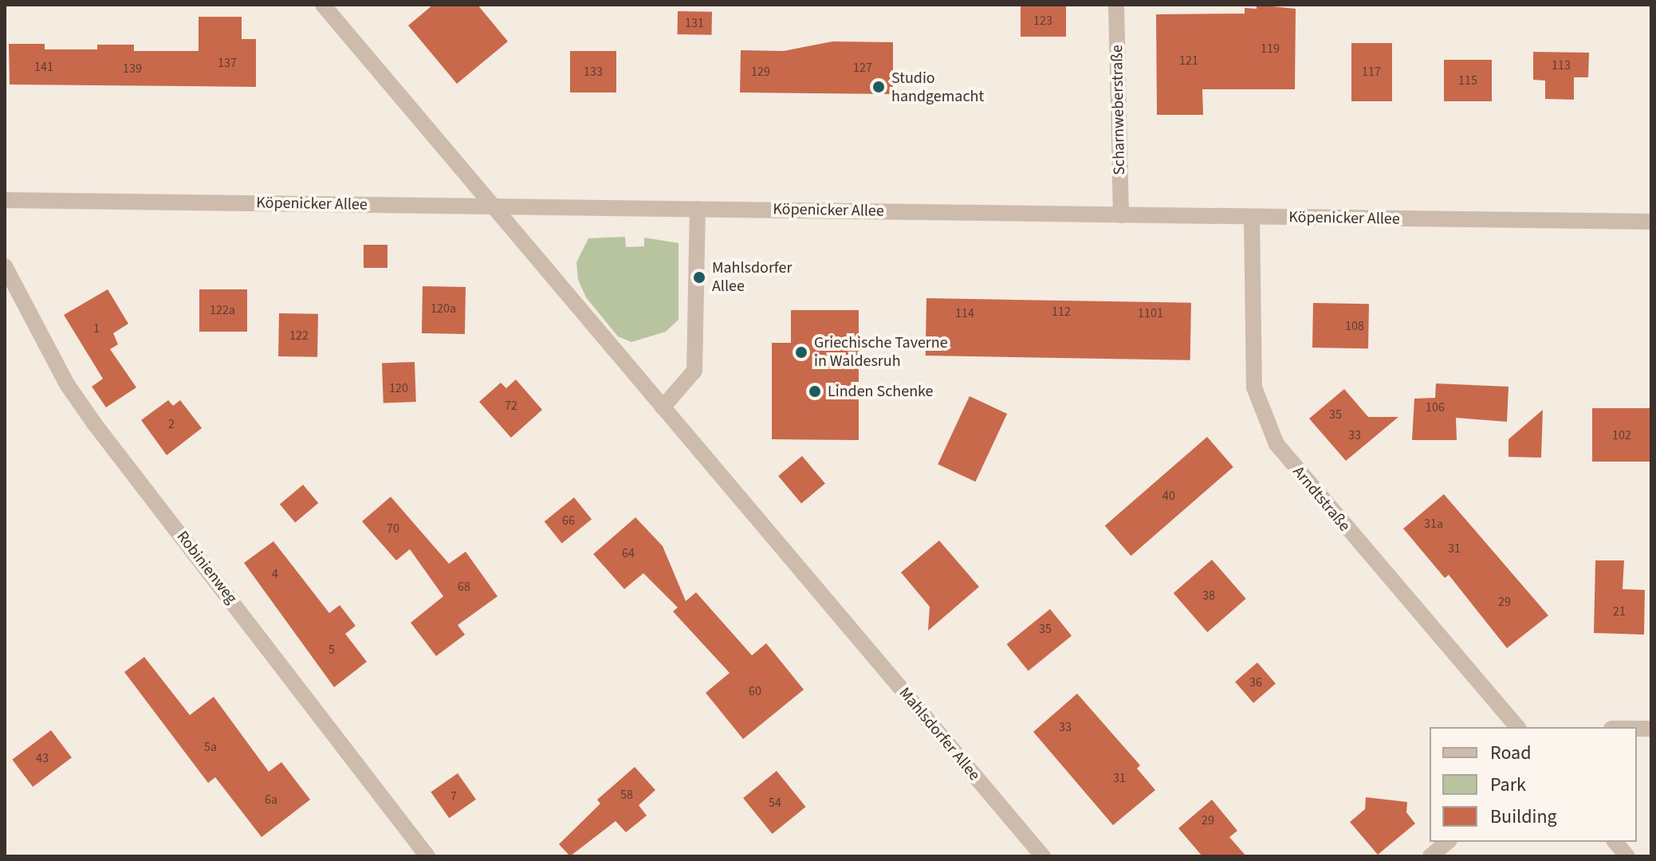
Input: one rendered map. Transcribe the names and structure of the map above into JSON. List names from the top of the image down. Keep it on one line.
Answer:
{"streets":{"street":["Scharnweberstraße","Köpenicker Allee","Arndtstraße","Robinienweg","Mahlsdorfer Allee"]},"crossings":[["Scharnweberstraße","Köpenicker Allee"],["Köpenicker Allee","Arndtstraße"],["Köpenicker Allee","Mahlsdorfer Allee"]],"places":["Studio handgemacht","Mahlsdorfer Allee","Griechische Taverne in Waldesruh","Linden Schenke"],"house_numbers":["123","131","119","121","137","113","141","127","139","133","129","117","115","120a","122a","112","114","1101","108","1","122","120","72","106","35","2","33","102","40","66","31a","70","31","64","4","68","38","29","21","35","5","36","60","33","5a","43","31","58","7","6a","54","29"],"legend":["Road","Park","Building"]}
